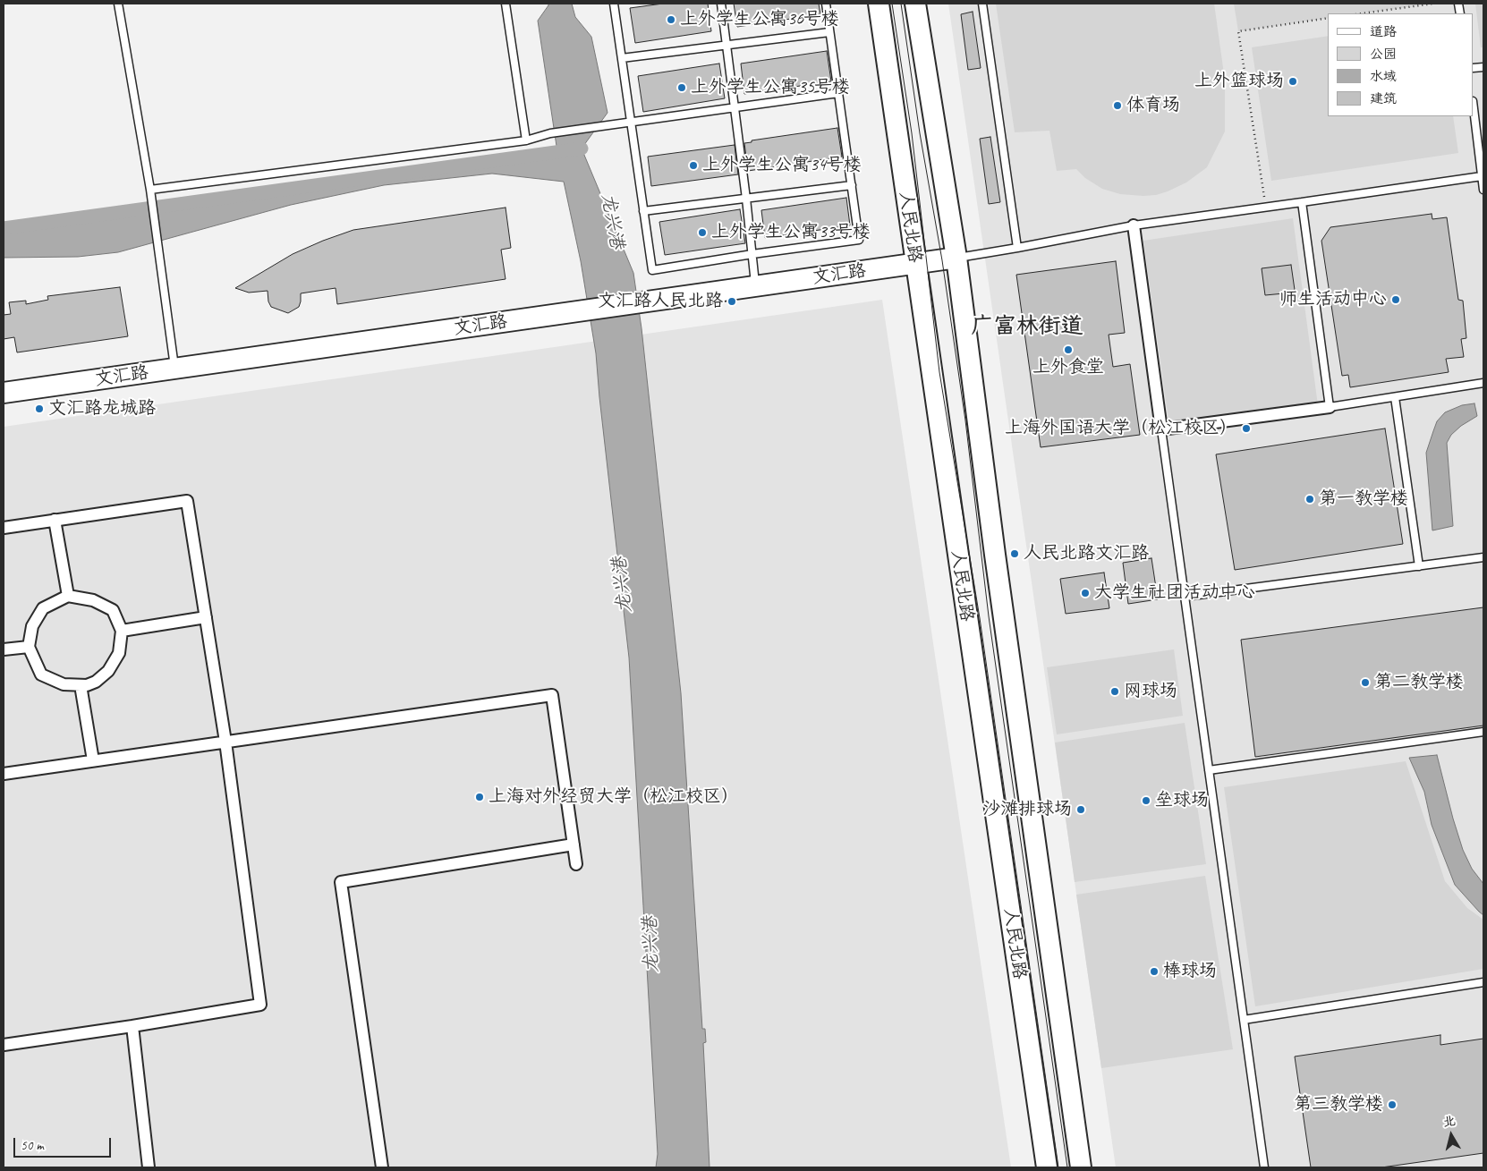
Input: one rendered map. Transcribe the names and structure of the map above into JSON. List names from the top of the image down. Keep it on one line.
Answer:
{"streets":{"main road":["人民北路","文汇路"]},"crossings":[["人民北路","文汇路"]],"districts":["广富林街道"],"water":["龙兴港"],"places":["上外学生公寓36号楼","上外篮球场","上外学生公寓35号楼","体育场","上外学生公寓34号楼","上外学生公寓33号楼","师生活动中心","文汇路人民北路","上外食堂","文汇路龙城路","上海外国语大学（松江校区）","第一教学楼","人民北路文汇路","大学生社团活动中心","第二教学楼","网球场","上海对外经贸大学（松江校区）","垒球场","沙滩排球场","棒球场","第三教学楼"],"legend":["道路","公园","水域","建筑"],"scale_bar":"50 m","north":"top"}
